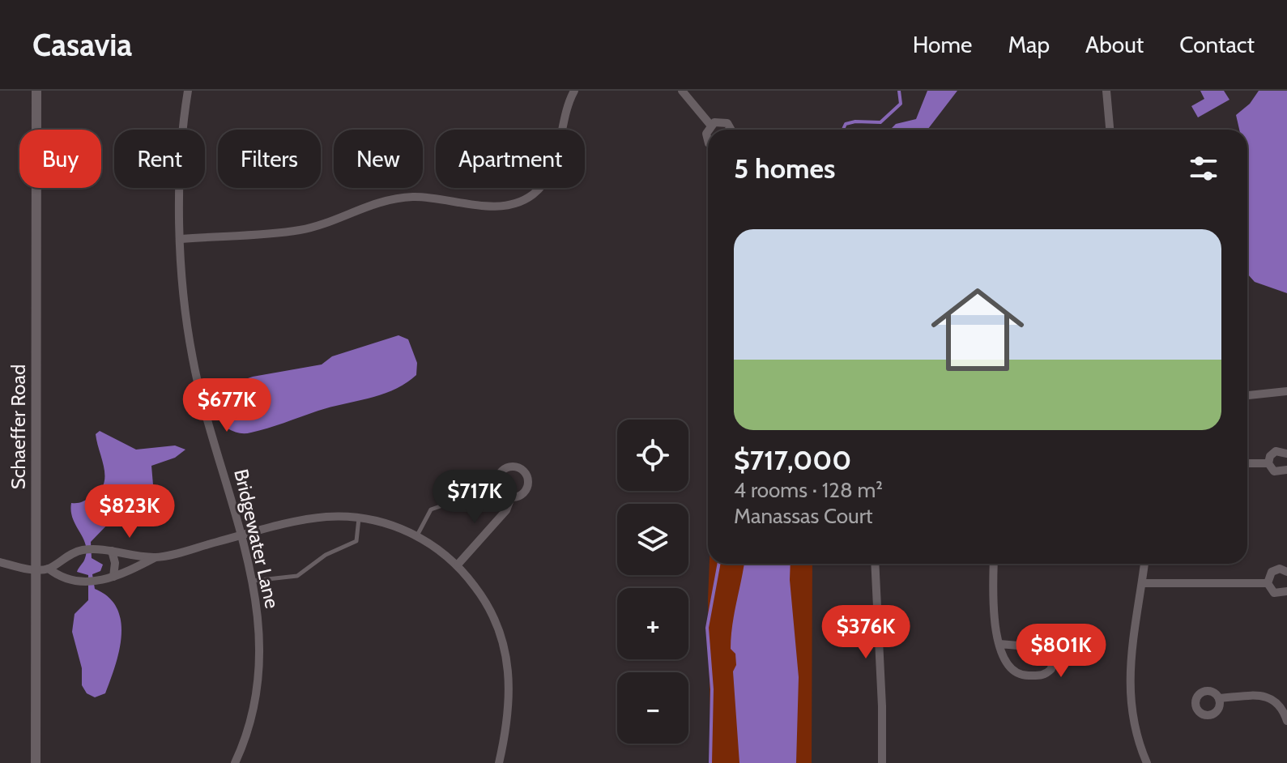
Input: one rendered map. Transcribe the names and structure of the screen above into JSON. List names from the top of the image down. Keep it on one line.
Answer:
{"streets":{"street":["Schaeffer Road","Bridgewater Lane"]},"page":{"header":"Casavia","nav":["Home","Map","About","Contact"],"chip":["Buy","Rent","Filters","New","Apartment"],"heading":"5 homes","list":[{"name":"$717,000","note":"4 rooms · 128 m² · Manassas Court"}],"price":["$677K","$717K","$823K","$376K","$801K"],"map_buttons":["+","−"]}}
